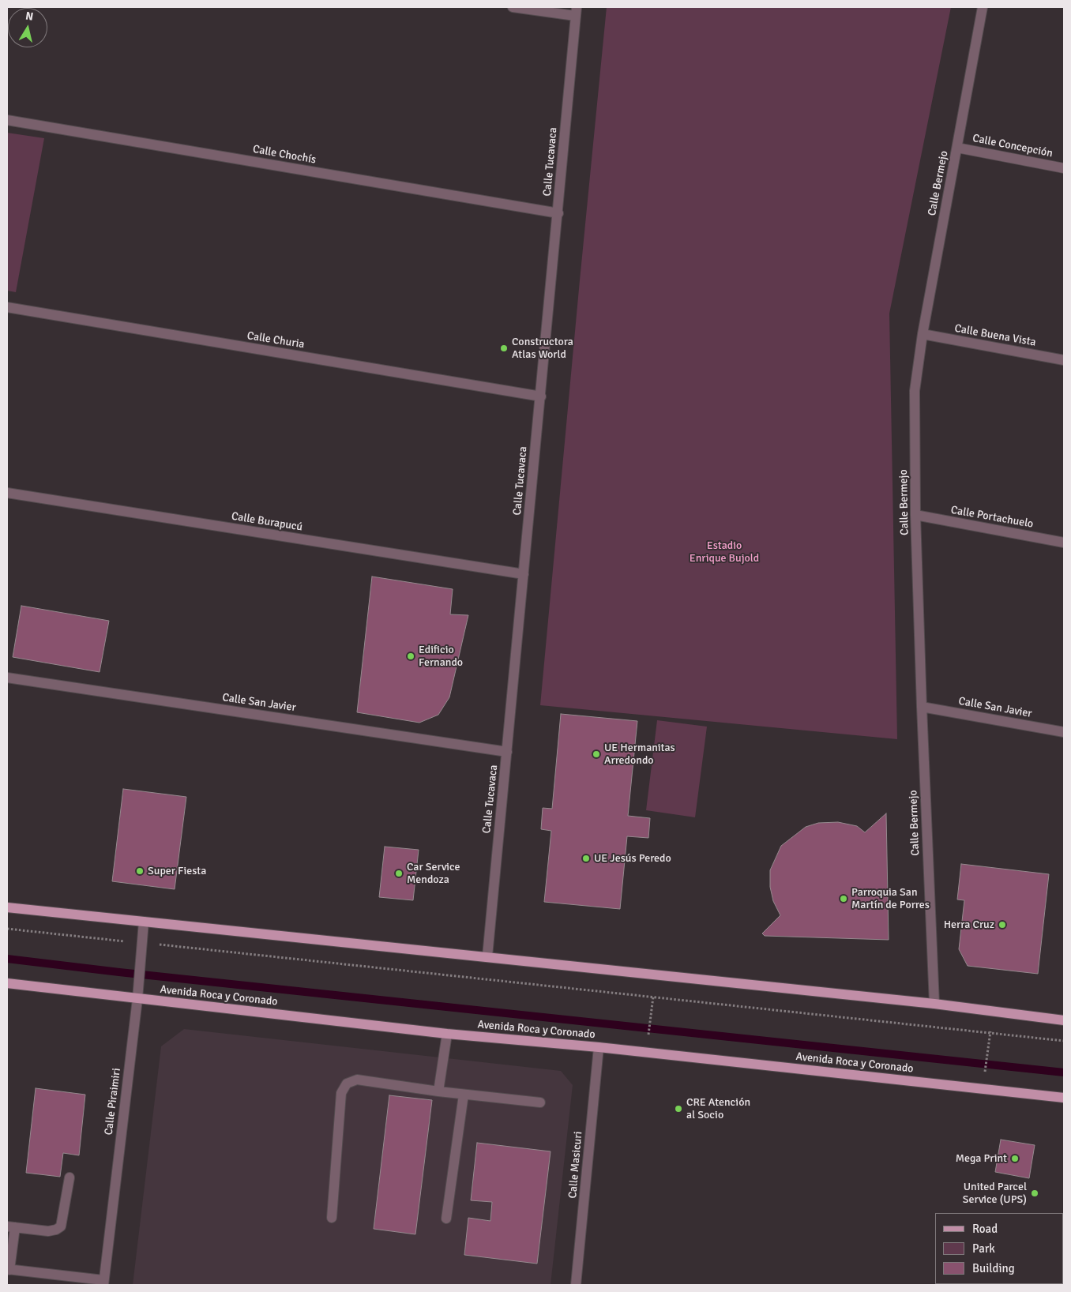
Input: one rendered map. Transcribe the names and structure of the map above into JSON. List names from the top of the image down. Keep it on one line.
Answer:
{"streets":{"main road":["Avenida Roca y Coronado"],"street":["Calle Concepción","Calle Chochís","Calle Tucavaca","Calle Bermejo","Calle Buena Vista","Calle Churia","Calle Portachuelo","Calle Burapucú","Calle San Javier","Calle Piraimiri","Calle Masicuri"]},"crossings":[["Calle Concepción","Calle Bermejo"],["Calle Chochís","Calle Tucavaca"],["Calle Tucavaca","Calle Churia"],["Calle Tucavaca","Calle Burapucú"],["Calle Tucavaca","Calle San Javier"],["Calle Bermejo","Calle Buena Vista"],["Calle Bermejo","Calle Portachuelo"],["Calle Bermejo","Calle San Javier"],["Avenida Roca y Coronado","Calle Piraimiri"],["Avenida Roca y Coronado","Calle Masicuri"]],"parks":["Estadio Enrique Bujold"],"places":["Constructora Atlas World","Edificio Fernando","UE Hermanitas Arredondo","UE Jesús Peredo","Super Fiesta","Car Service Mendoza","Parroquia San Martín de Porres","Herra Cruz","CRE Atención al Socio","Mega Print","United Parcel Service (UPS)"],"legend":["Road","Park","Building"],"north":"top"}
